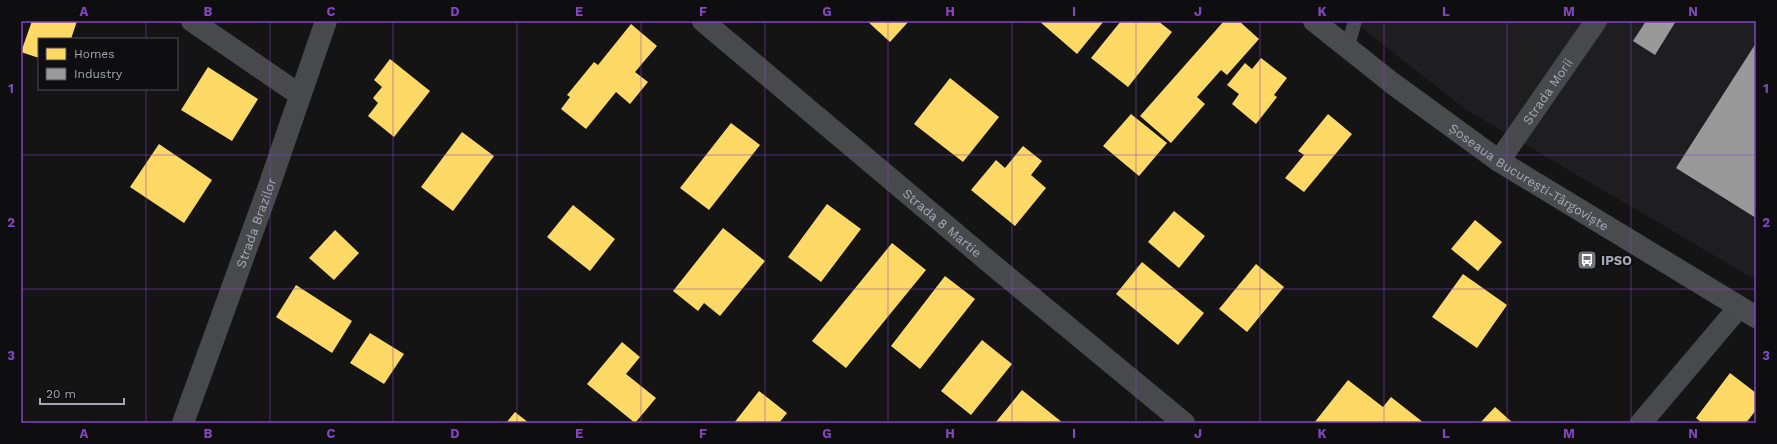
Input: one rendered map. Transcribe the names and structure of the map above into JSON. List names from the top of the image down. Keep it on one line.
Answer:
{"streets":{"main road":["Șoseaua București-Târgoviște"],"street":["Strada Morii","Strada Brazilor","Strada 8 Martie"]},"crossings":[["Strada Morii","Șoseaua București-Târgoviște"]],"places":{"bus stop":["IPSO"]},"legend":["Homes","Industry"],"scale_bar":"20 m","grid":{"columns":["A","B","C","D","E","F","G","H","I","J","K","L","M","N"],"rows":["1","2","3"]}}
